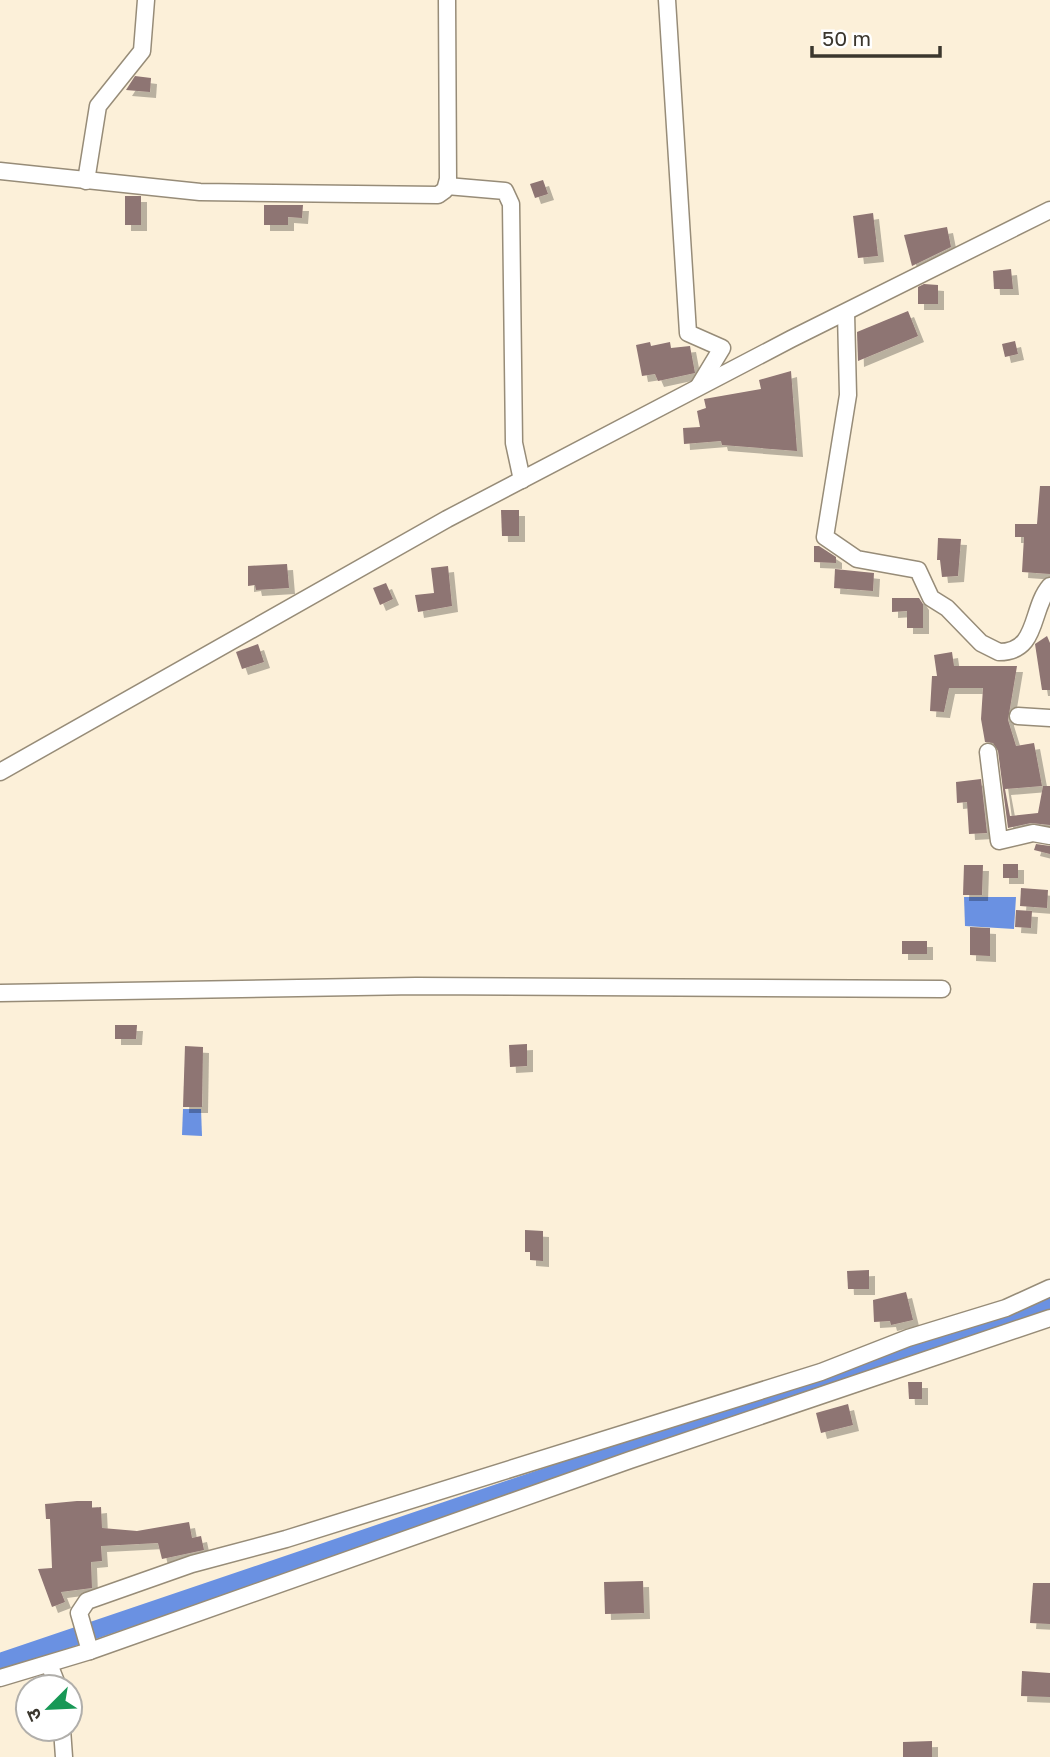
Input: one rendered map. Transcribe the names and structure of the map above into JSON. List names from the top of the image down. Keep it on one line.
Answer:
{"scale_bar":"50 m","north":"bottom left"}
